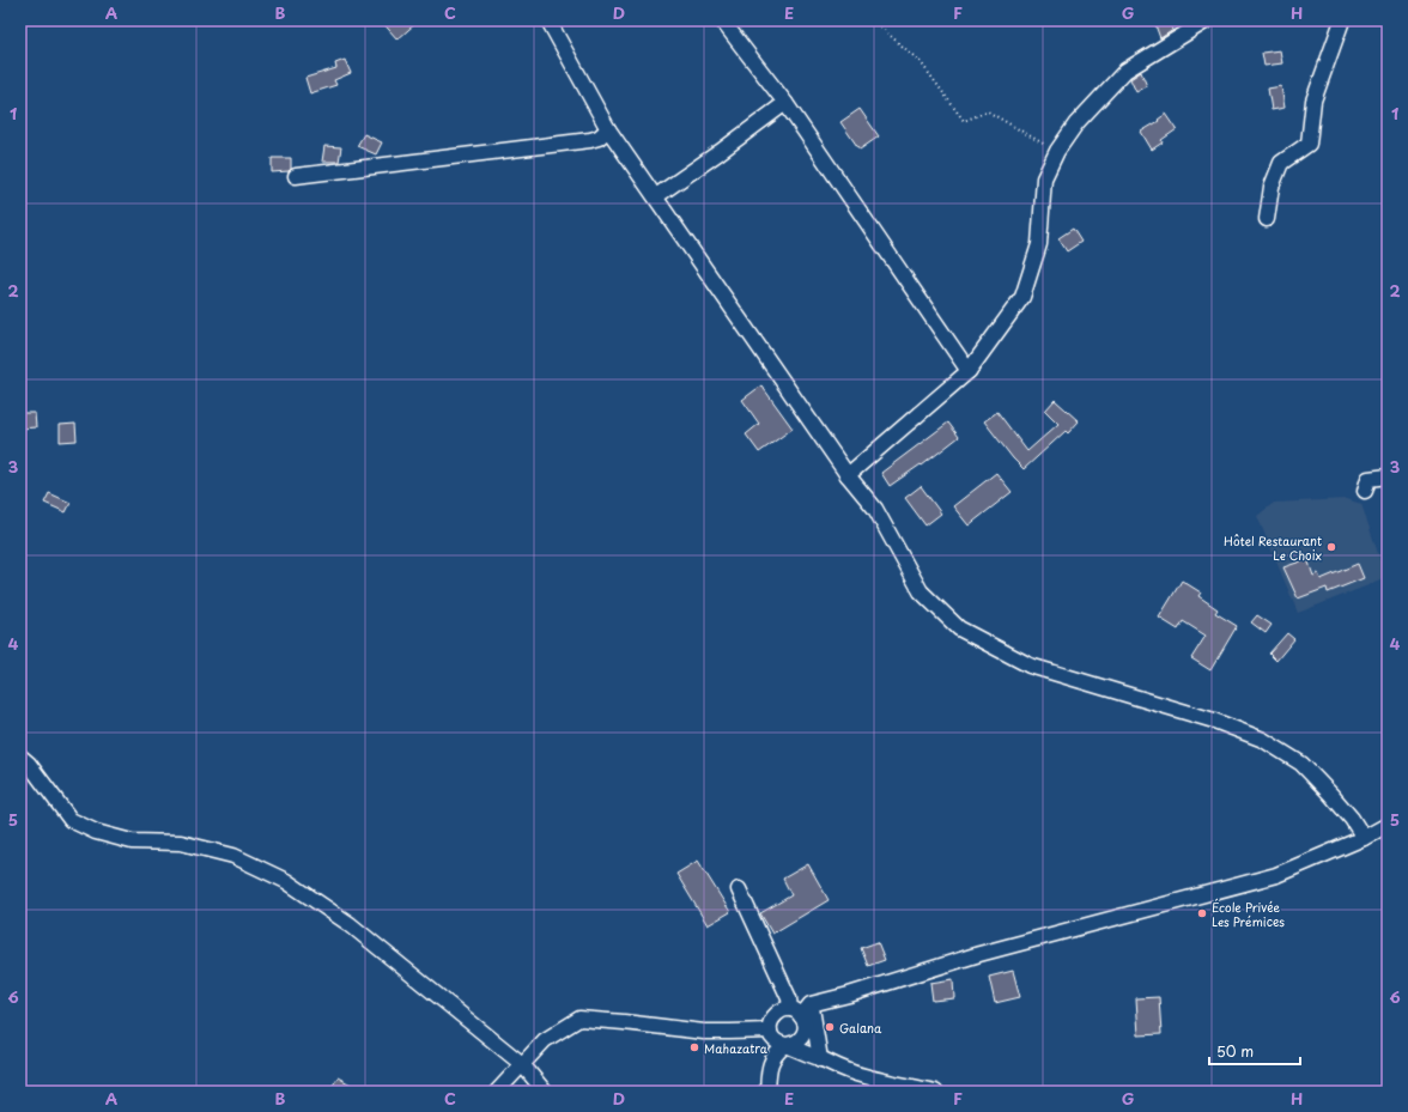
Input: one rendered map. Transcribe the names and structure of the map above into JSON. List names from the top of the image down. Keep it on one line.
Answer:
{"places":["Hôtel Restaurant Le Choix","École Privée Les Prémices","Galana","Mahazatra"],"scale_bar":"50 m","grid":{"columns":["A","B","C","D","E","F","G","H"],"rows":["1","2","3","4","5","6"]}}
